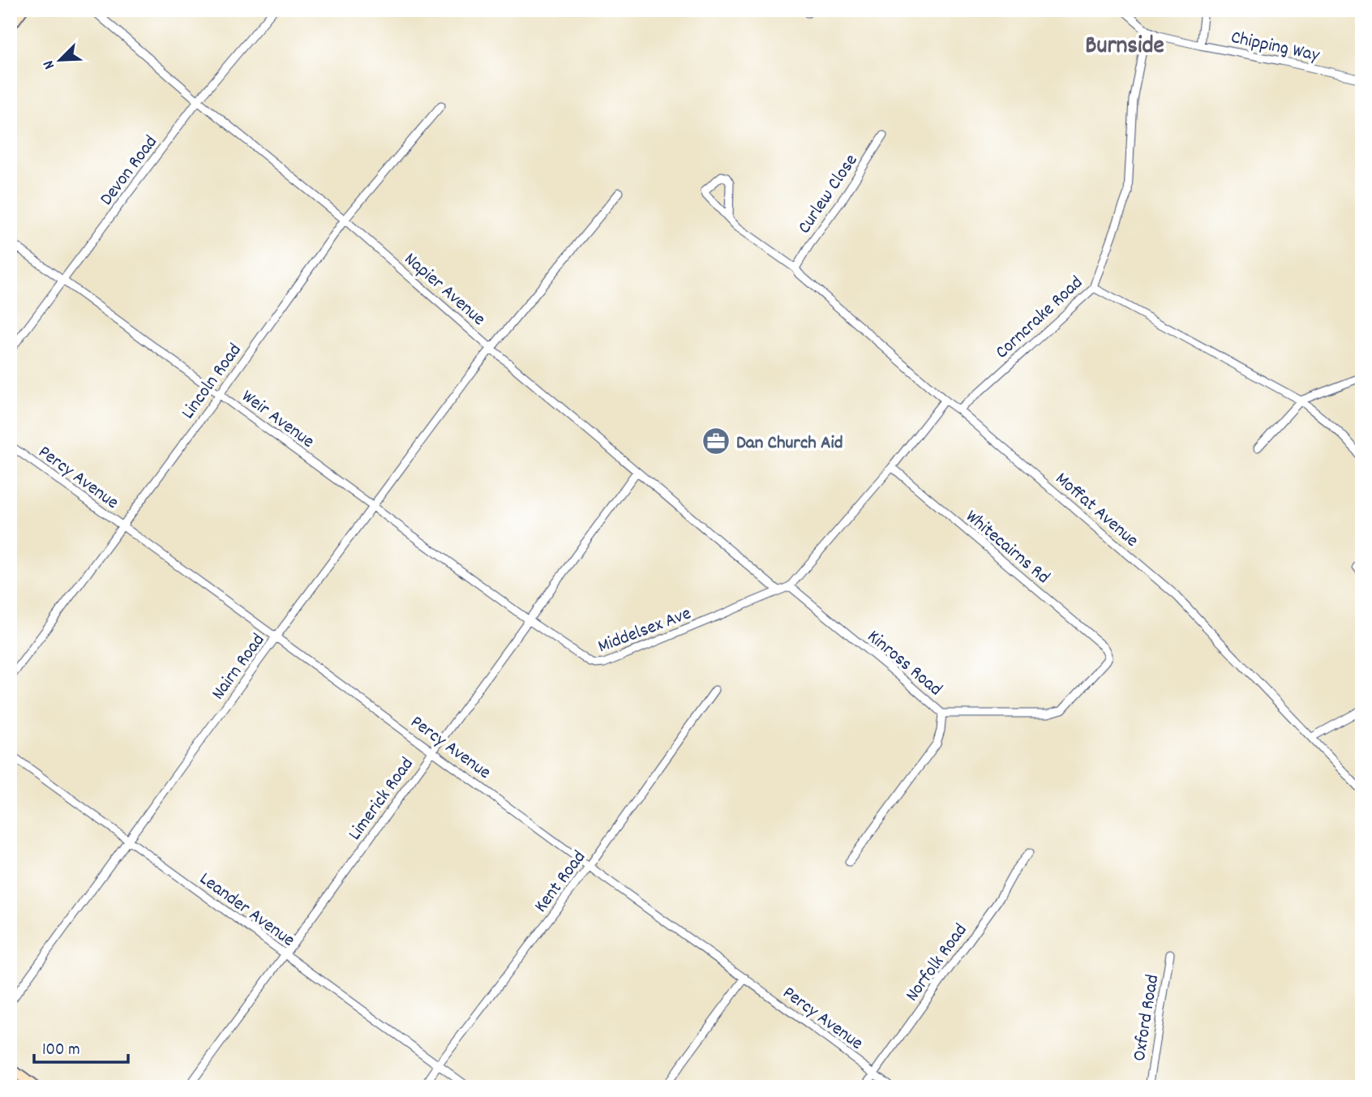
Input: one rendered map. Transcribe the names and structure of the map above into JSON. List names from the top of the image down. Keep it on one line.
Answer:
{"streets":{"street":["Chipping Way","Devon Road","Curlew Close","Napier Avenue","Corncrake Road","Lincoln Road","Weir Avenue","Percy Avenue","Moffat Avenue","Whitecairns Rd","Middelsex Ave","Kinross Road","Nairn Road","Limerick Road","Kent Road","Leander Avenue","Norfolk Road","Oxford Road"]},"crossings":[["Chipping Way","Corncrake Road"],["Devon Road","Napier Avenue"],["Devon Road","Weir Avenue"],["Curlew Close","Moffat Avenue"],["Napier Avenue","Lincoln Road"],["Napier Avenue","Middelsex Ave"],["Napier Avenue","Nairn Road"],["Napier Avenue","Limerick Road"],["Corncrake Road","Moffat Avenue"],["Lincoln Road","Weir Avenue"],["Lincoln Road","Percy Avenue"],["Weir Avenue","Middelsex Ave"],["Weir Avenue","Nairn Road"],["Weir Avenue","Limerick Road"],["Percy Avenue","Nairn Road"],["Percy Avenue","Limerick Road"],["Percy Avenue","Kent Road"],["Percy Avenue","Norfolk Road"],["Whitecairns Rd","Kinross Road"],["Middelsex Ave","Limerick Road"],["Nairn Road","Leander Avenue"],["Limerick Road","Leander Avenue"],["Kent Road","Leander Avenue"]],"districts":["Burnside"],"places":{"office":["Dan Church Aid"]},"scale_bar":"100 m","north":"bottom left"}
